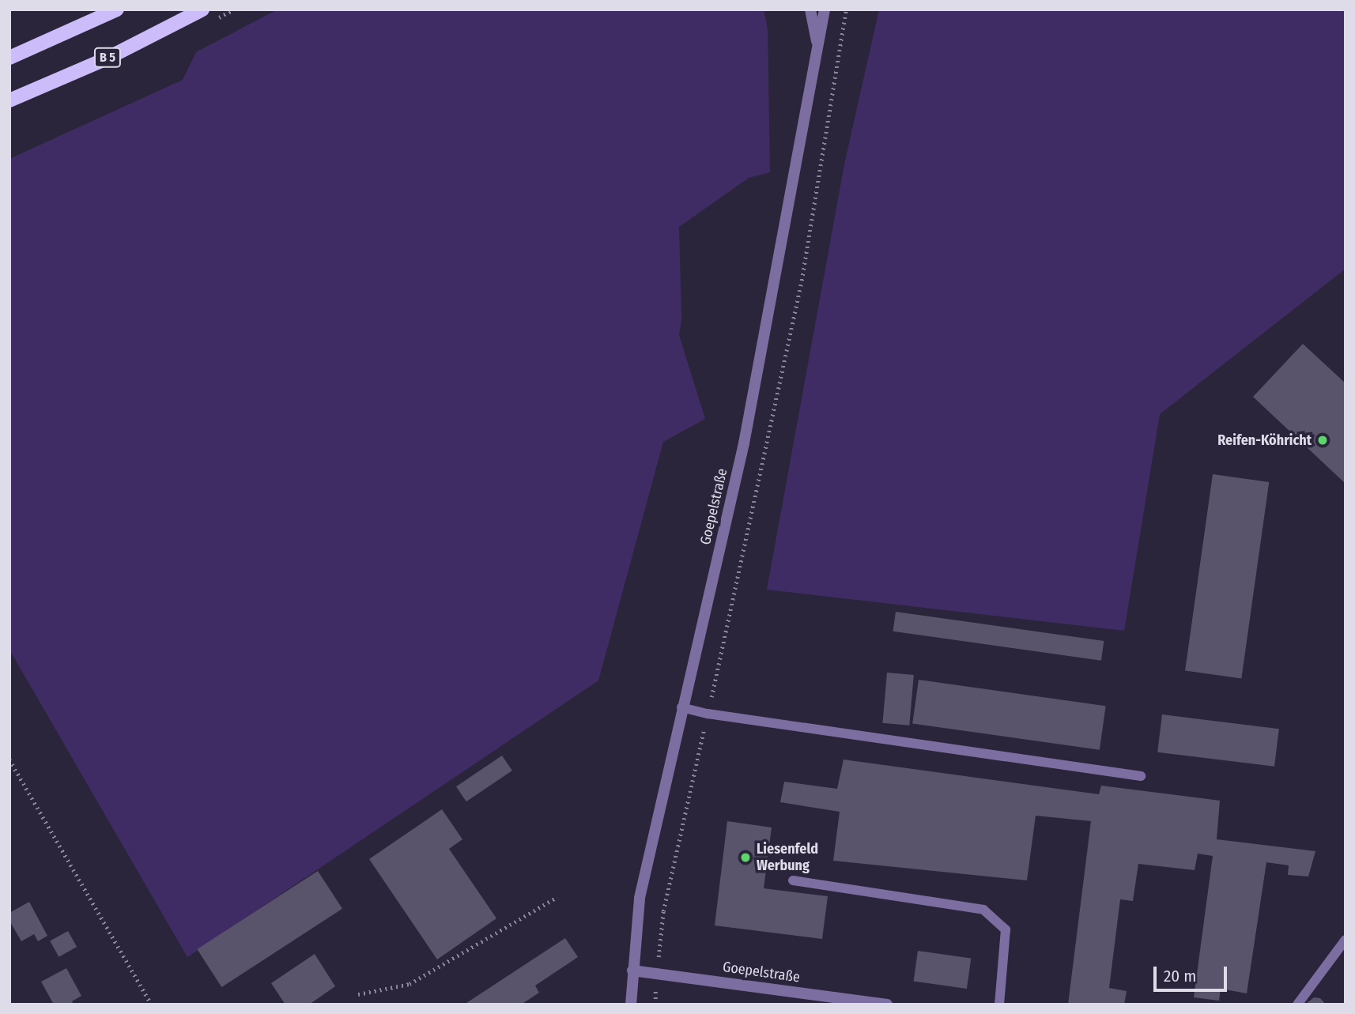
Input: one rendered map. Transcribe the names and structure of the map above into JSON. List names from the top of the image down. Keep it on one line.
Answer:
{"streets":{"main road":["B 5"],"street":["Goepelstraße"]},"places":["Reifen-Köhricht","Liesenfeld Werbung"],"scale_bar":"20 m"}
